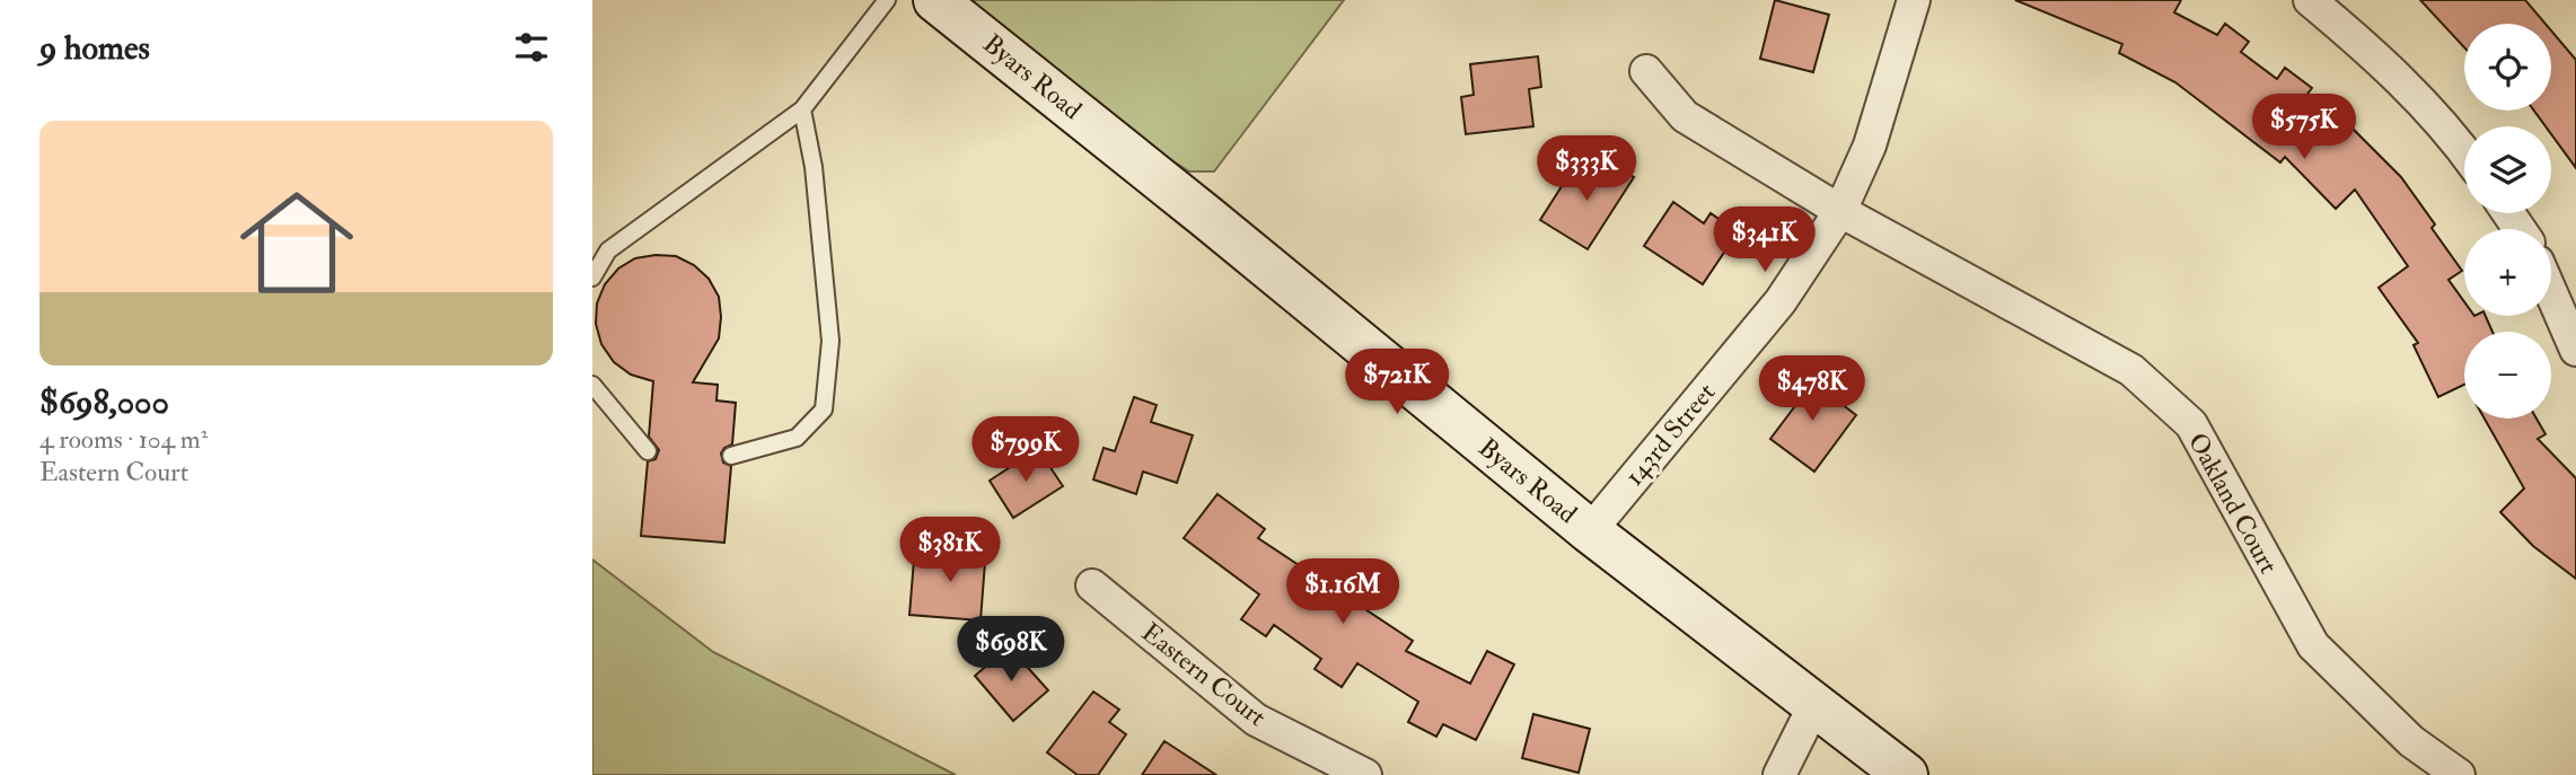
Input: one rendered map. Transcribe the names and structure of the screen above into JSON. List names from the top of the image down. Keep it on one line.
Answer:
{"streets":{"street":["Byars Road","143rd Street","Oakland Court","Eastern Court"]},"crossings":[["Byars Road","143rd Street"],["143rd Street","Oakland Court"]],"page":{"heading":"9 homes","map_buttons":["+","−"],"price":["$575K","$333K","$341K","$721K","$478K","$799K","$381K","$1.16M","$698K"],"list":[{"name":"$698,000","note":"4 rooms · 104 m² · Eastern Court"}]}}
